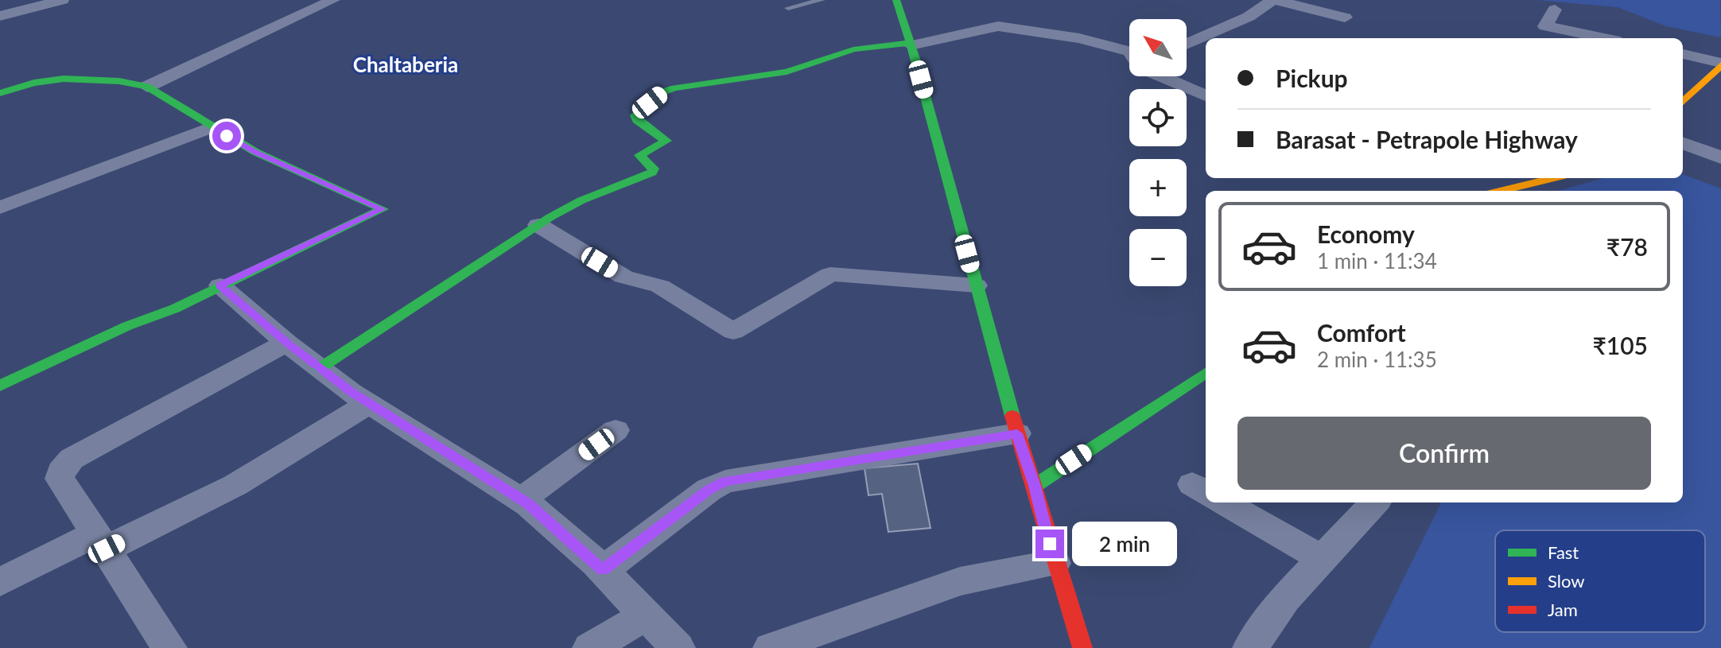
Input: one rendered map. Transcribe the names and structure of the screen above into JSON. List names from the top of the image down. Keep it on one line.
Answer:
{"districts":["Chaltaberia"],"legend":["Fast","Slow","Jam"],"north":"top left","page":{"map_buttons":["+","−"],"banner":["Pickup","Barasat - Petrapole Highway"],"list":[{"name":"Economy","note":"1 min · 11:34","value":"₹78"},{"name":"Comfort","note":"2 min · 11:35","value":"₹105"}],"buttons":"Confirm","bubble":"2 min"}}
